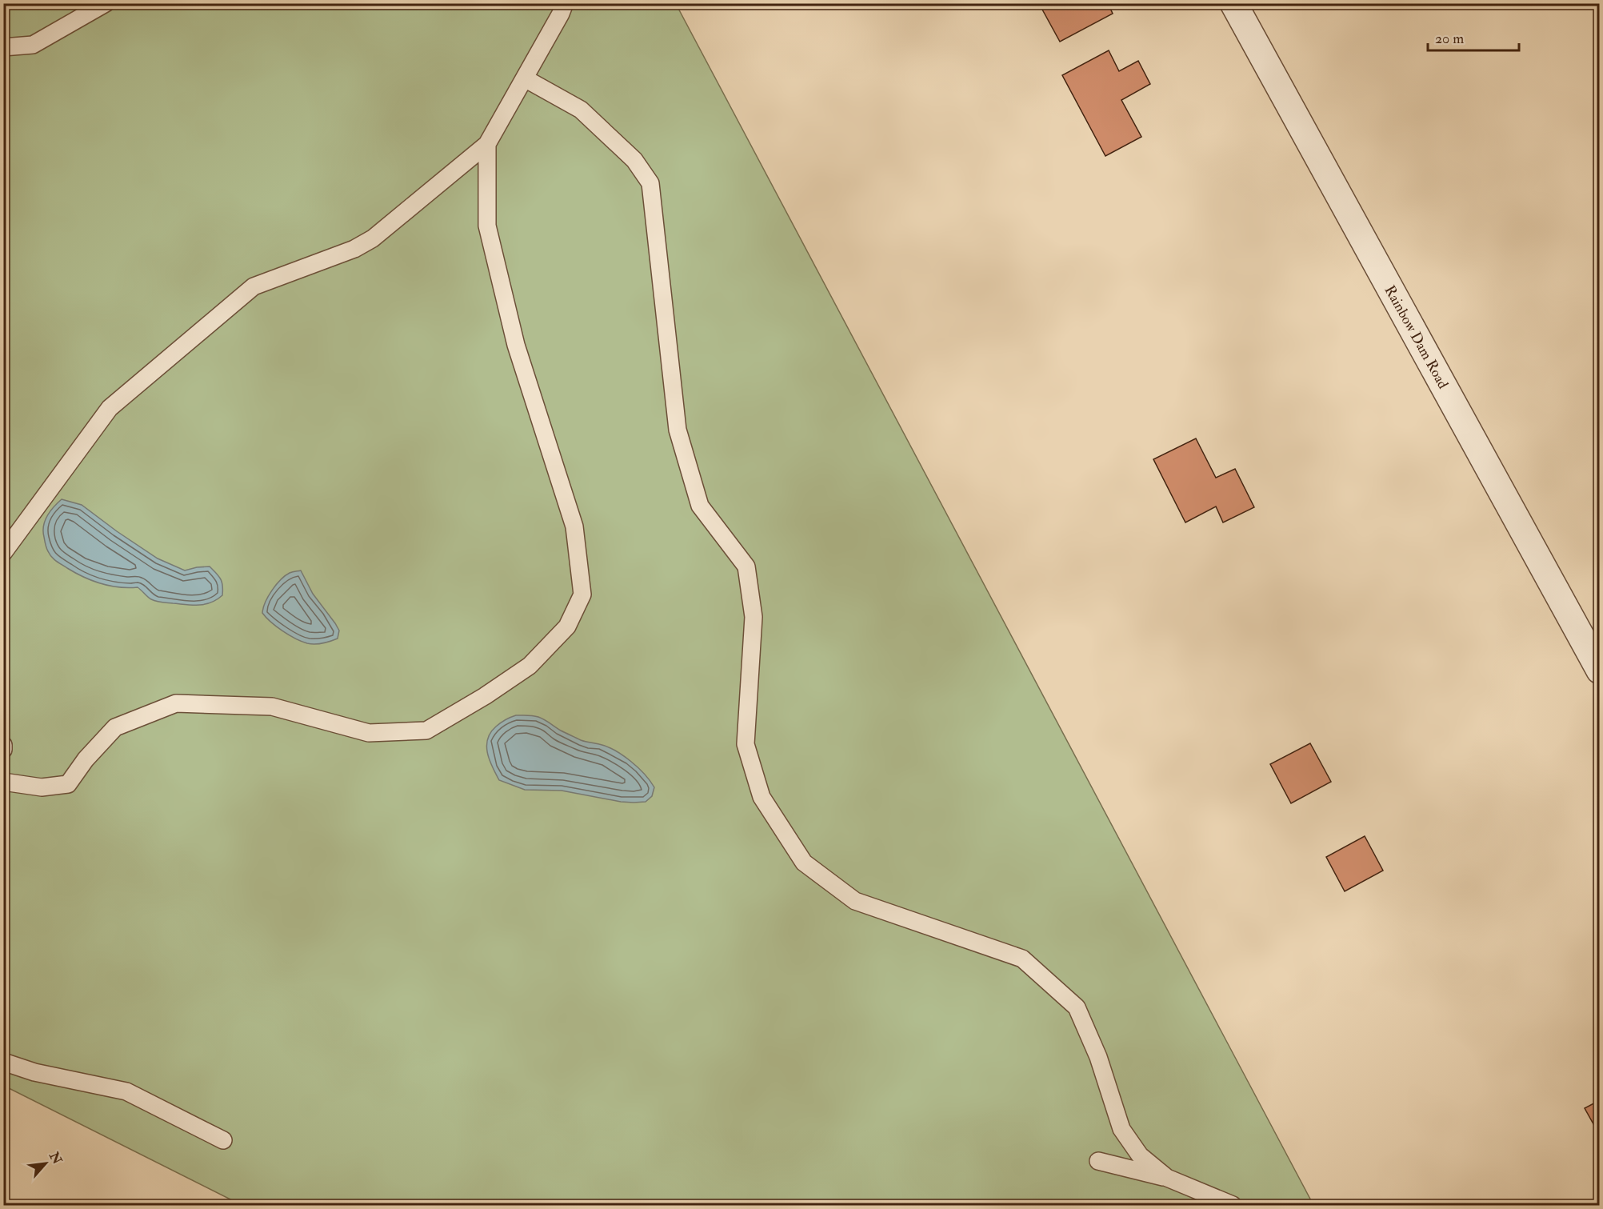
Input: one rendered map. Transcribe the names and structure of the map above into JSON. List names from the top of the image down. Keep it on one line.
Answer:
{"streets":{"street":["Rainbow Dam Road"]},"scale_bar":"20 m","north":"top right"}
